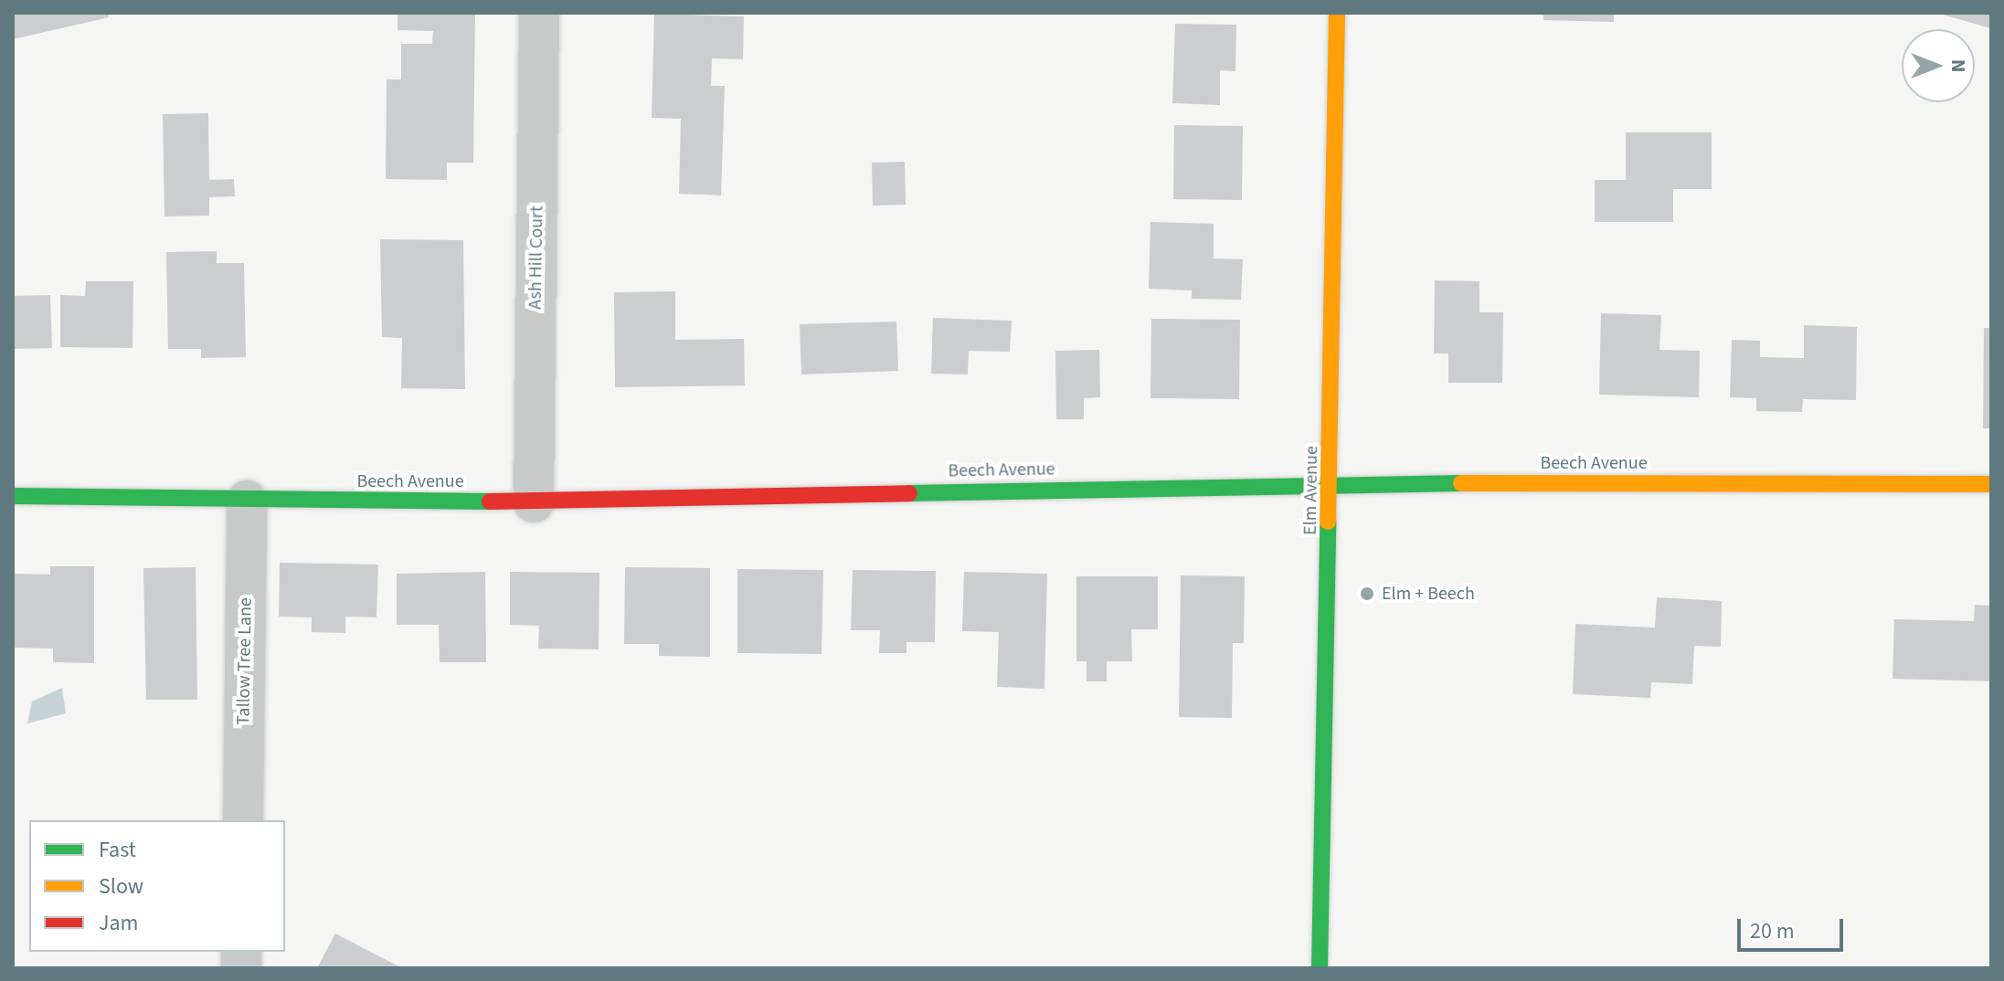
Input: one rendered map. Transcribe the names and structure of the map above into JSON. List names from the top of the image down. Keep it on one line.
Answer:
{"streets":{"street":["Ash Hill Court","Beech Avenue","Elm Avenue","Tallow Tree Lane"]},"crossings":[["Ash Hill Court","Beech Avenue"],["Beech Avenue","Elm Avenue"],["Beech Avenue","Tallow Tree Lane"]],"places":["Elm + Beech"],"legend":["Fast","Slow","Jam"],"scale_bar":"20 m","north":"right"}
